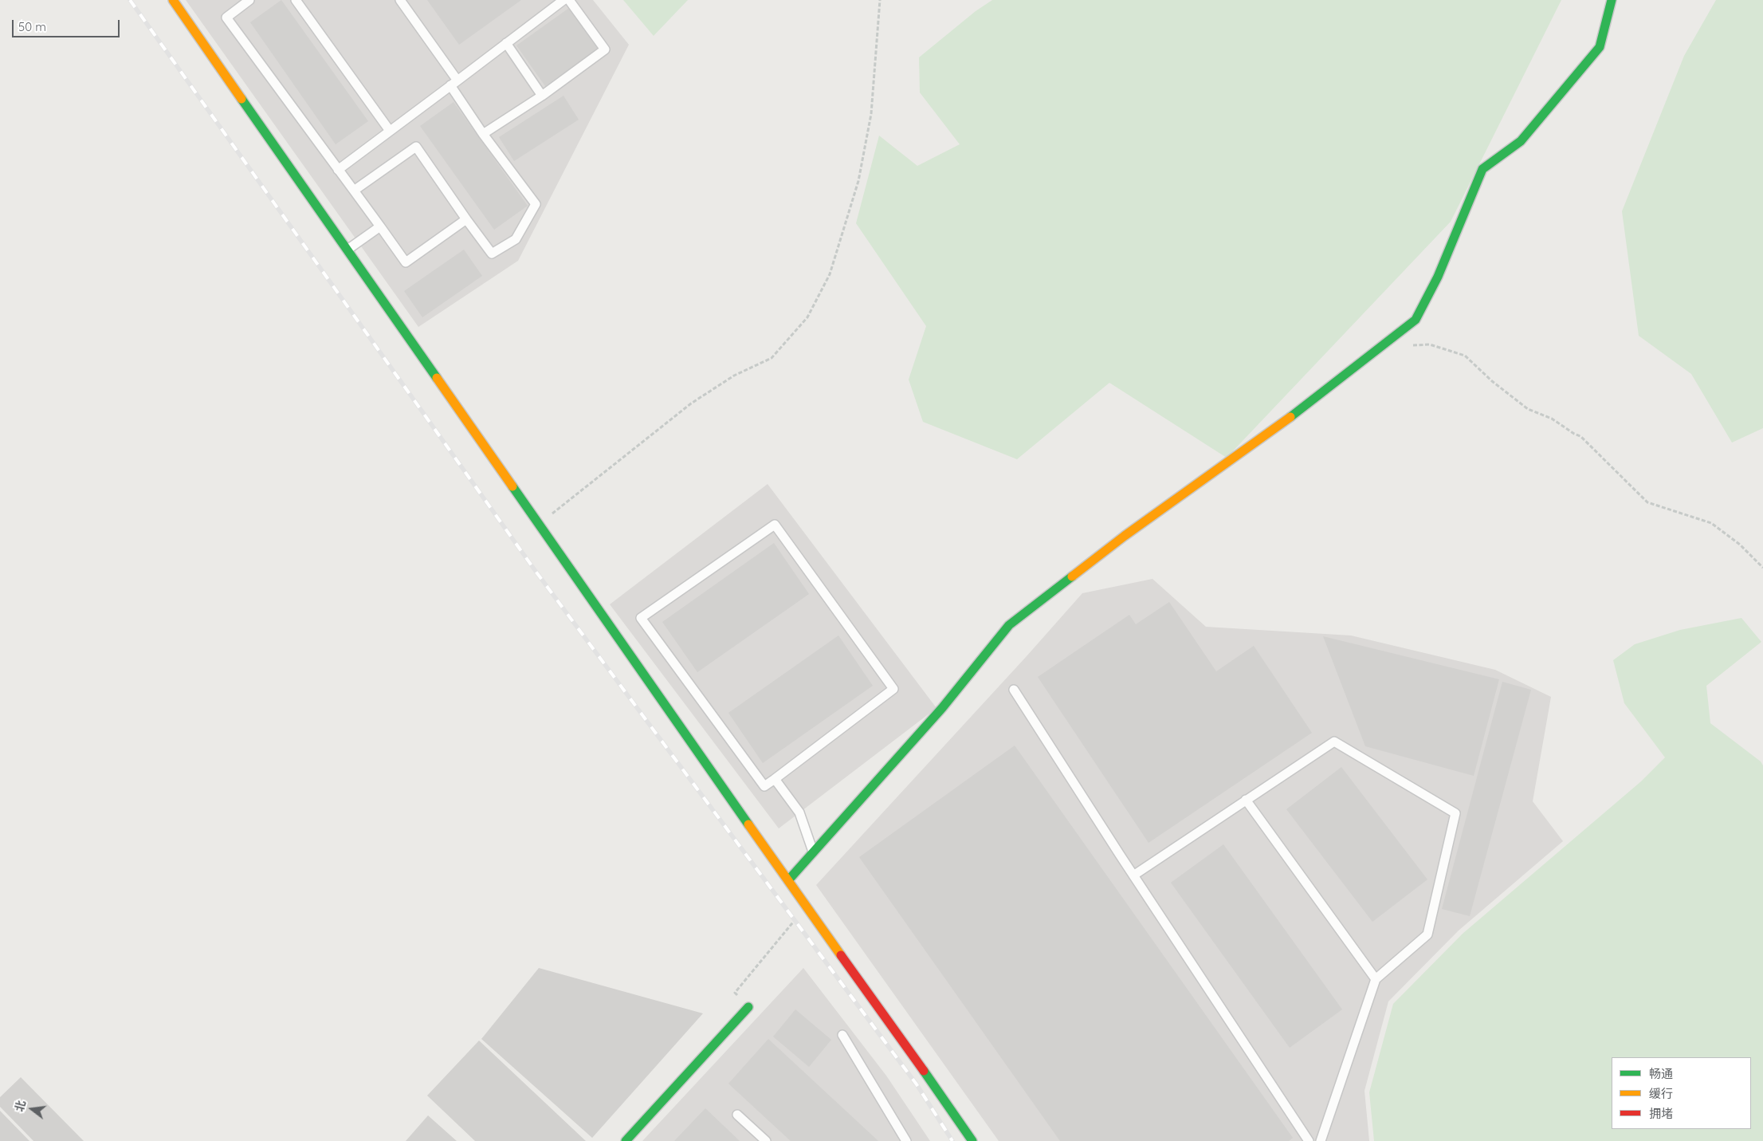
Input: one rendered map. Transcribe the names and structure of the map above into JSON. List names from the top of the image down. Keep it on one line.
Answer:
{"legend":["畅通","缓行","拥堵"],"scale_bar":"50 m","north":"left"}
